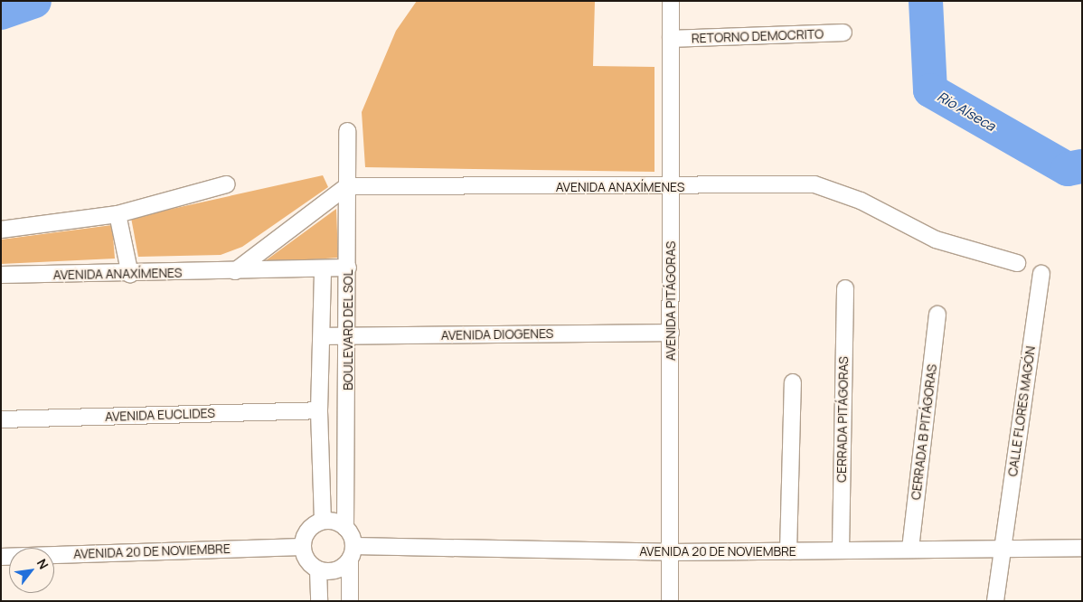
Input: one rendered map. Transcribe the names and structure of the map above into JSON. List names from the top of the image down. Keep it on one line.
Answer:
{"streets":{"street":["RETORNO DEMOCRITO","AVENIDA ANAXÍMENES","AVENIDA PITÁGORAS","BOULEVARD DEL SOL","AVENIDA DIOGENES","CALLE FLORES MAGÓN","AVENIDA EUCLIDES","CERRADA PITÁGORAS","CERRADA B PITÁGORAS","AVENIDA 20 DE NOVIEMBRE"]},"crossings":[["RETORNO DEMOCRITO","AVENIDA PITÁGORAS"],["AVENIDA ANAXÍMENES","AVENIDA PITÁGORAS"],["AVENIDA ANAXÍMENES","BOULEVARD DEL SOL"],["AVENIDA PITÁGORAS","AVENIDA DIOGENES"],["AVENIDA PITÁGORAS","AVENIDA 20 DE NOVIEMBRE"],["BOULEVARD DEL SOL","AVENIDA DIOGENES"],["BOULEVARD DEL SOL","AVENIDA EUCLIDES"],["BOULEVARD DEL SOL","AVENIDA 20 DE NOVIEMBRE"],["CALLE FLORES MAGÓN","AVENIDA 20 DE NOVIEMBRE"],["CERRADA PITÁGORAS","AVENIDA 20 DE NOVIEMBRE"],["CERRADA B PITÁGORAS","AVENIDA 20 DE NOVIEMBRE"]],"water":["Rio Alseca"],"north":"top right"}
